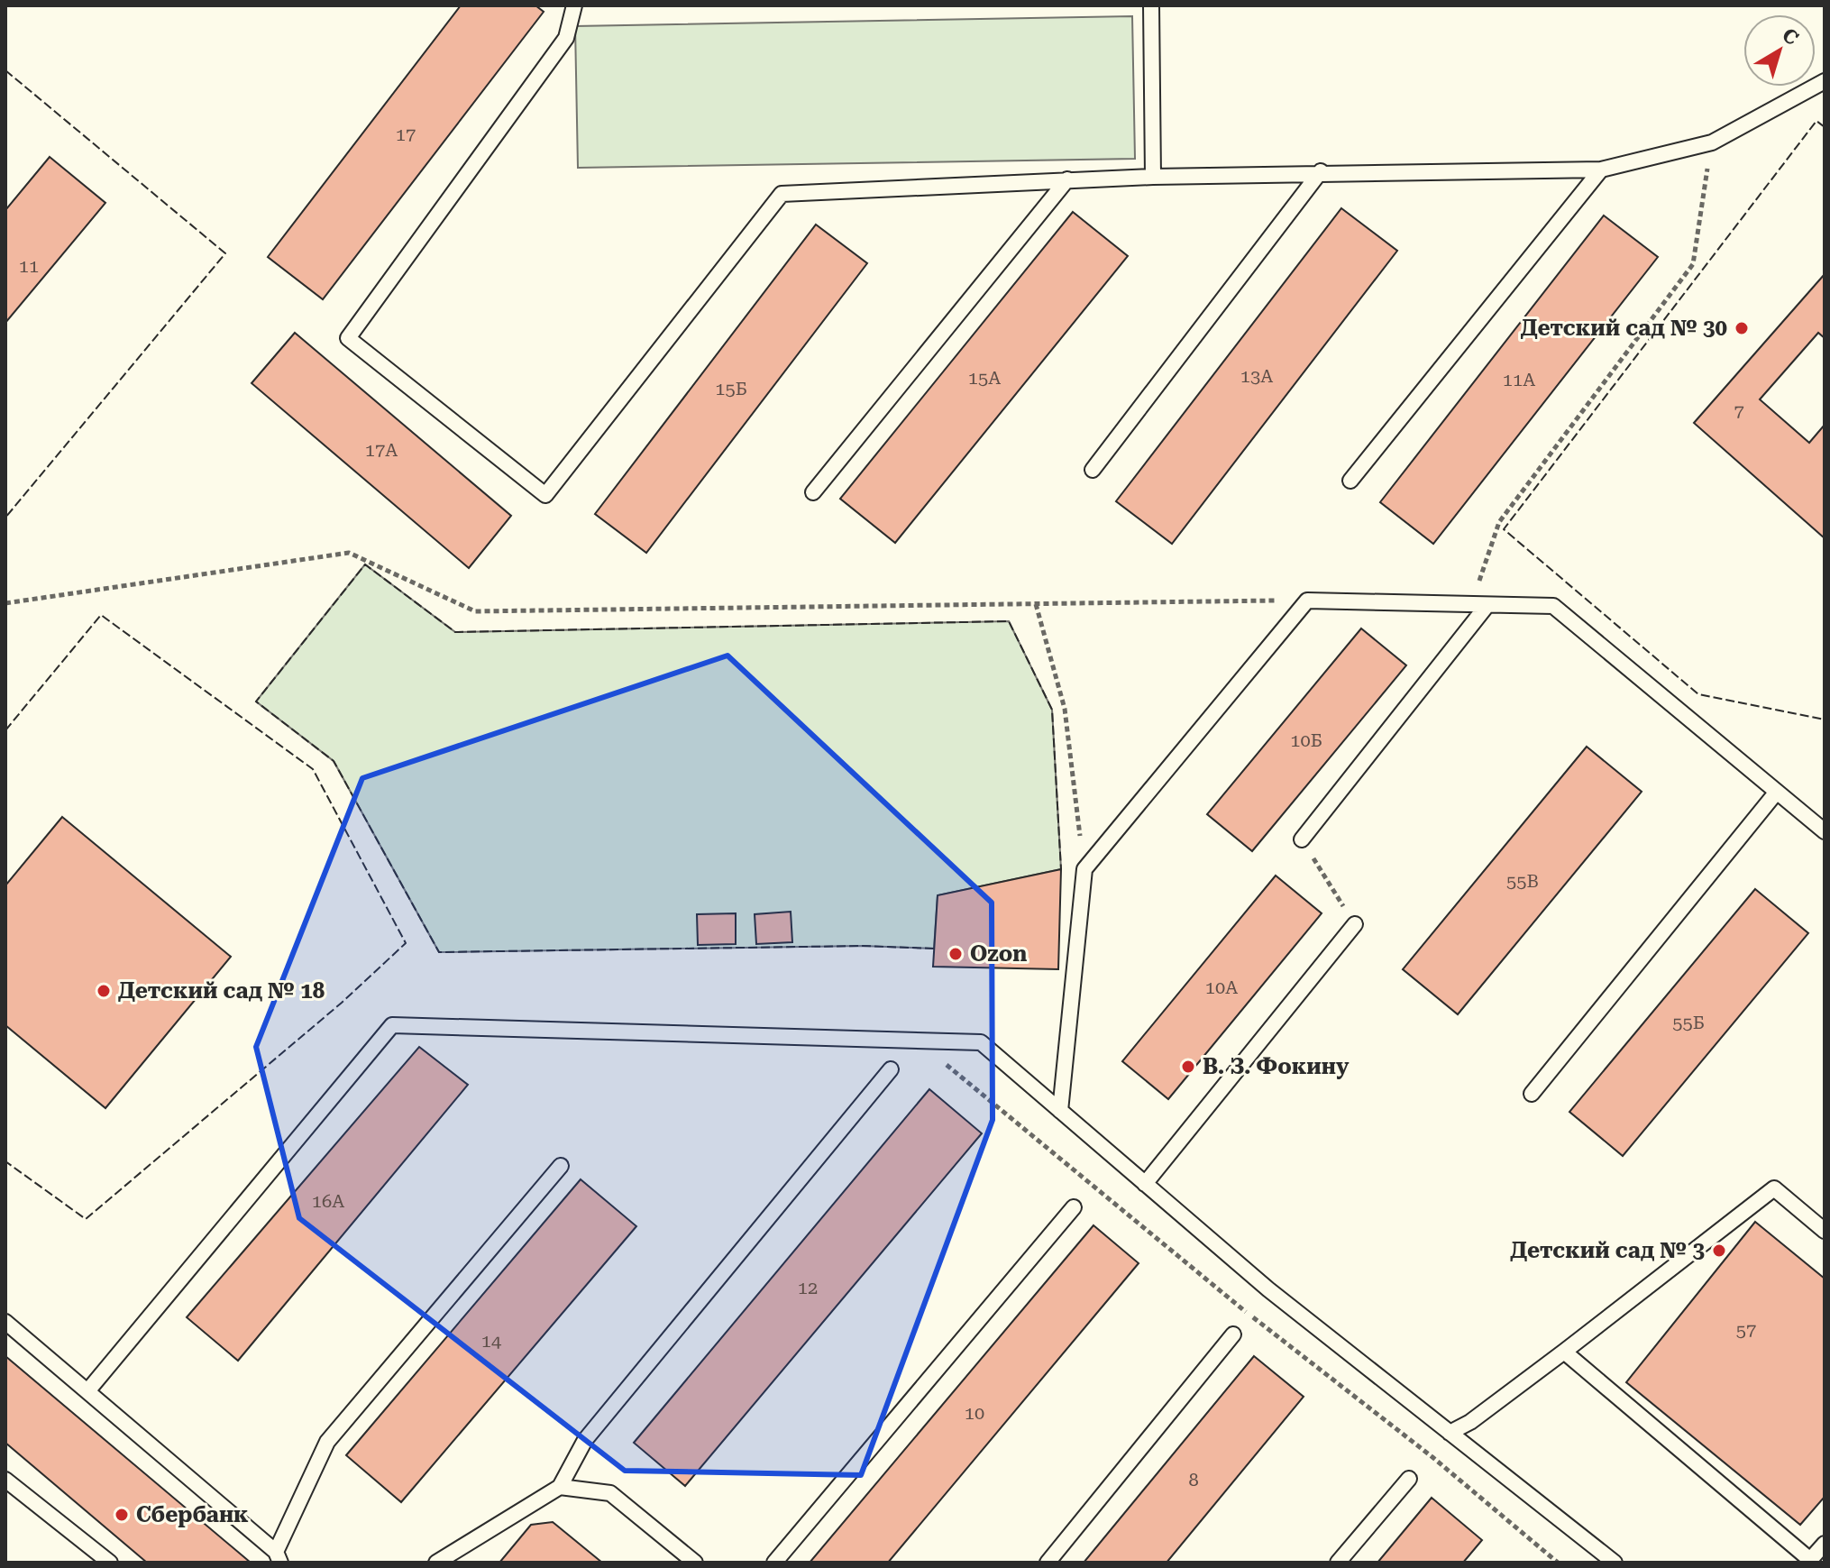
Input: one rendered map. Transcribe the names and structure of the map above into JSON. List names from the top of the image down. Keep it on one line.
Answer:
{"places":["Детский сад № 30","Ozon","Детский сад № 18","В. З. Фокину","Детский сад № 3","Сбербанк"],"house_numbers":["17","11","13А","15А","11А","15Б","7","17А","10Б","55В","10А","55Б","16А","12","57","14","10","8"],"north":"top right"}
